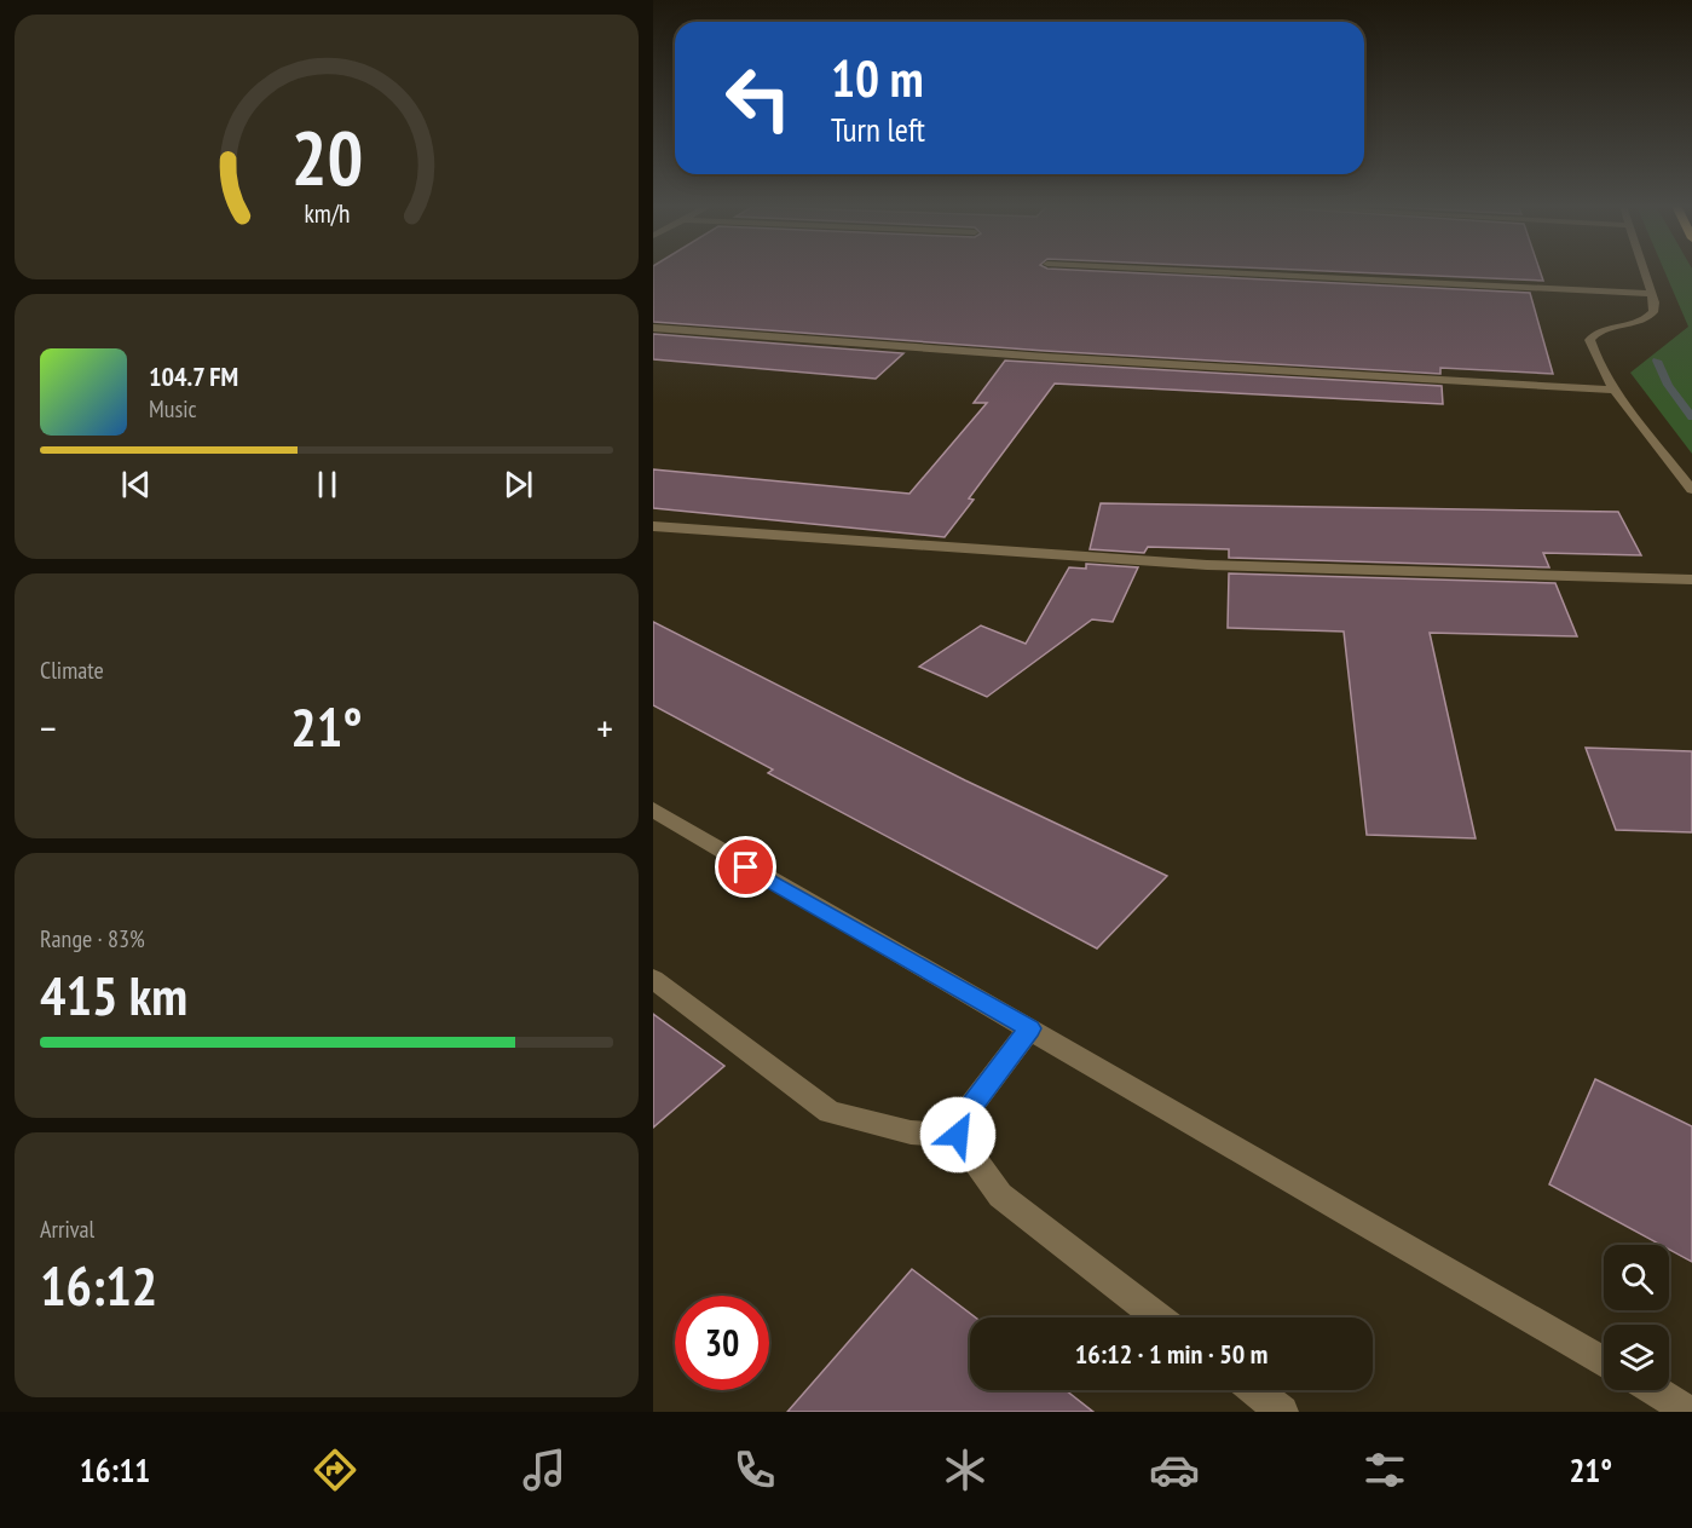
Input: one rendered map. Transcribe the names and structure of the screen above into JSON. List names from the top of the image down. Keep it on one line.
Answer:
{"page":{"turn":["10 m","Turn left"],"song":["104.7 FM","Music"],"tile":["Climate",["Range · 83%","415 km"],["Arrival","16:12"]],"heat":["−","21°","+"],"limit":"30","trip":"16:12 · 1 min · 50 m","tabs":["16:11","21°"],"gauge":["20","km/h"]}}
